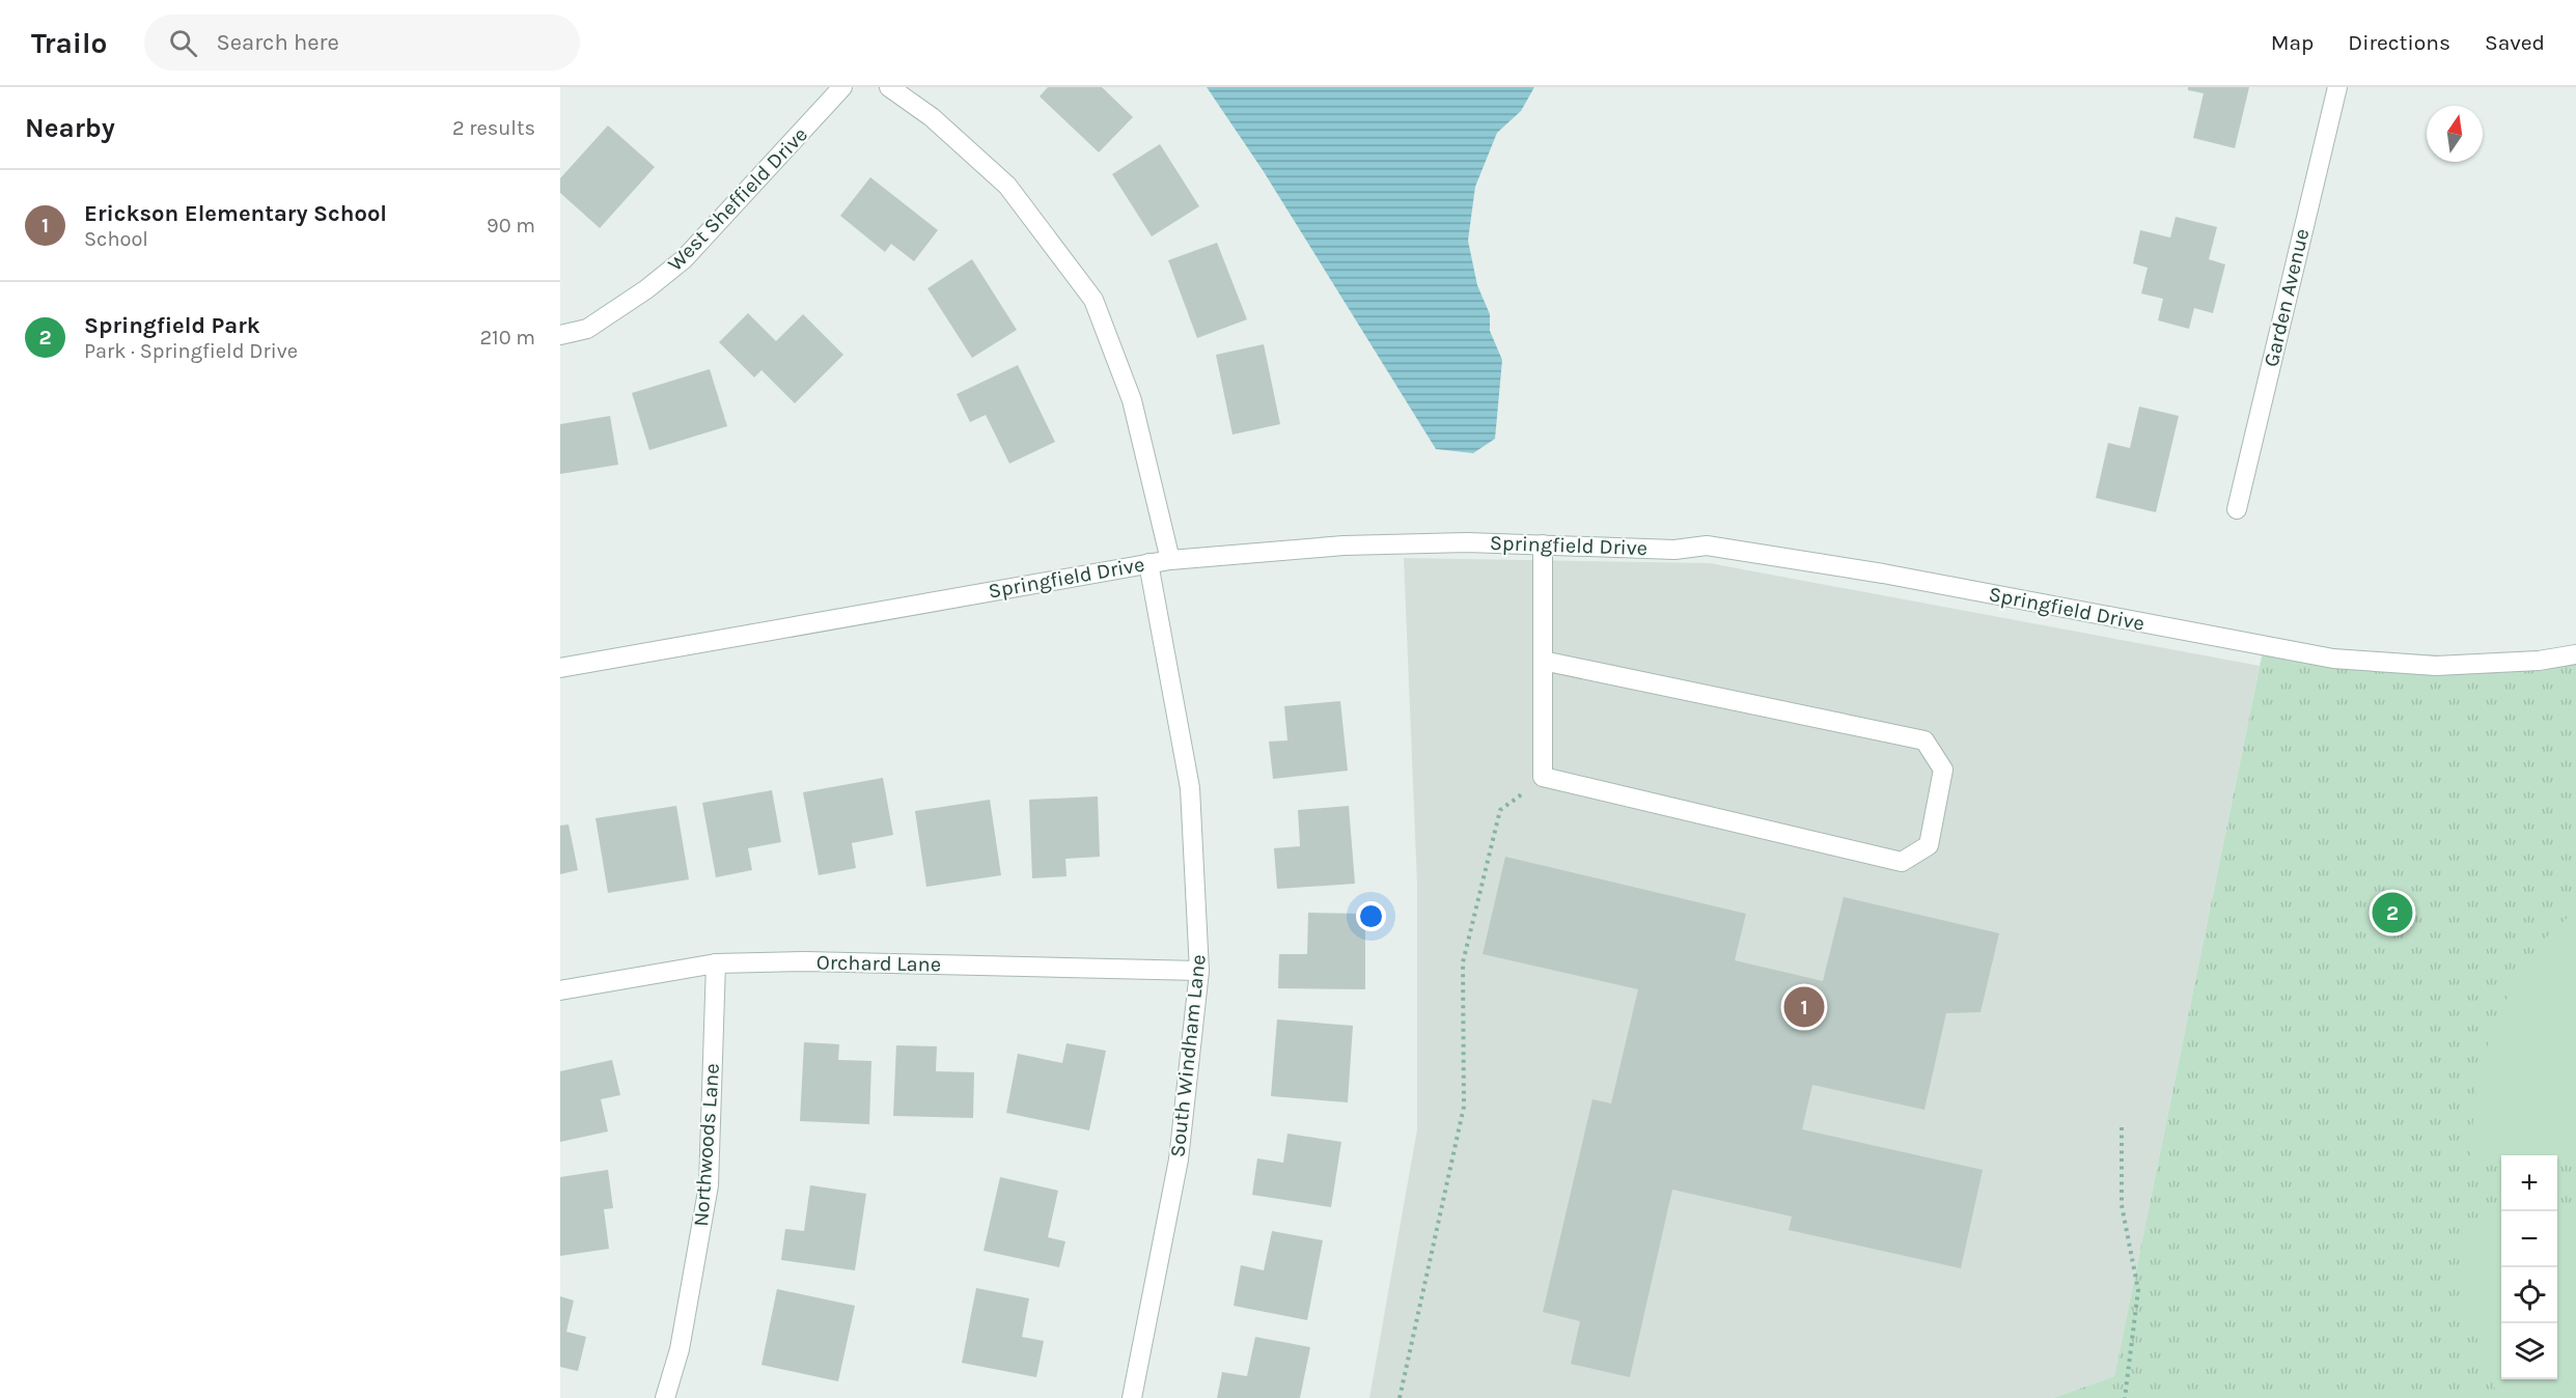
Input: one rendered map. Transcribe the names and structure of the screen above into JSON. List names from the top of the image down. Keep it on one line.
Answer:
{"streets":{"street":["West Sheffield Drive","Garden Avenue","Springfield Drive","Orchard Lane","South Windham Lane","Northwoods Lane"]},"crossings":[["Springfield Drive","South Windham Lane"],["Orchard Lane","South Windham Lane"],["Orchard Lane","Northwoods Lane"]],"north":"top","page":{"header":"Trailo","search":"Search here","nav":["Map","Directions","Saved"],"heading":["Nearby","2 results"],"list":[{"mark":"1","name":"Erickson Elementary School","note":"School","value":"90 m"},{"mark":"2","name":"Springfield Park","note":"Park · Springfield Drive","value":"210 m"}],"pins":["2","1"],"map_buttons":["+","−"]}}
